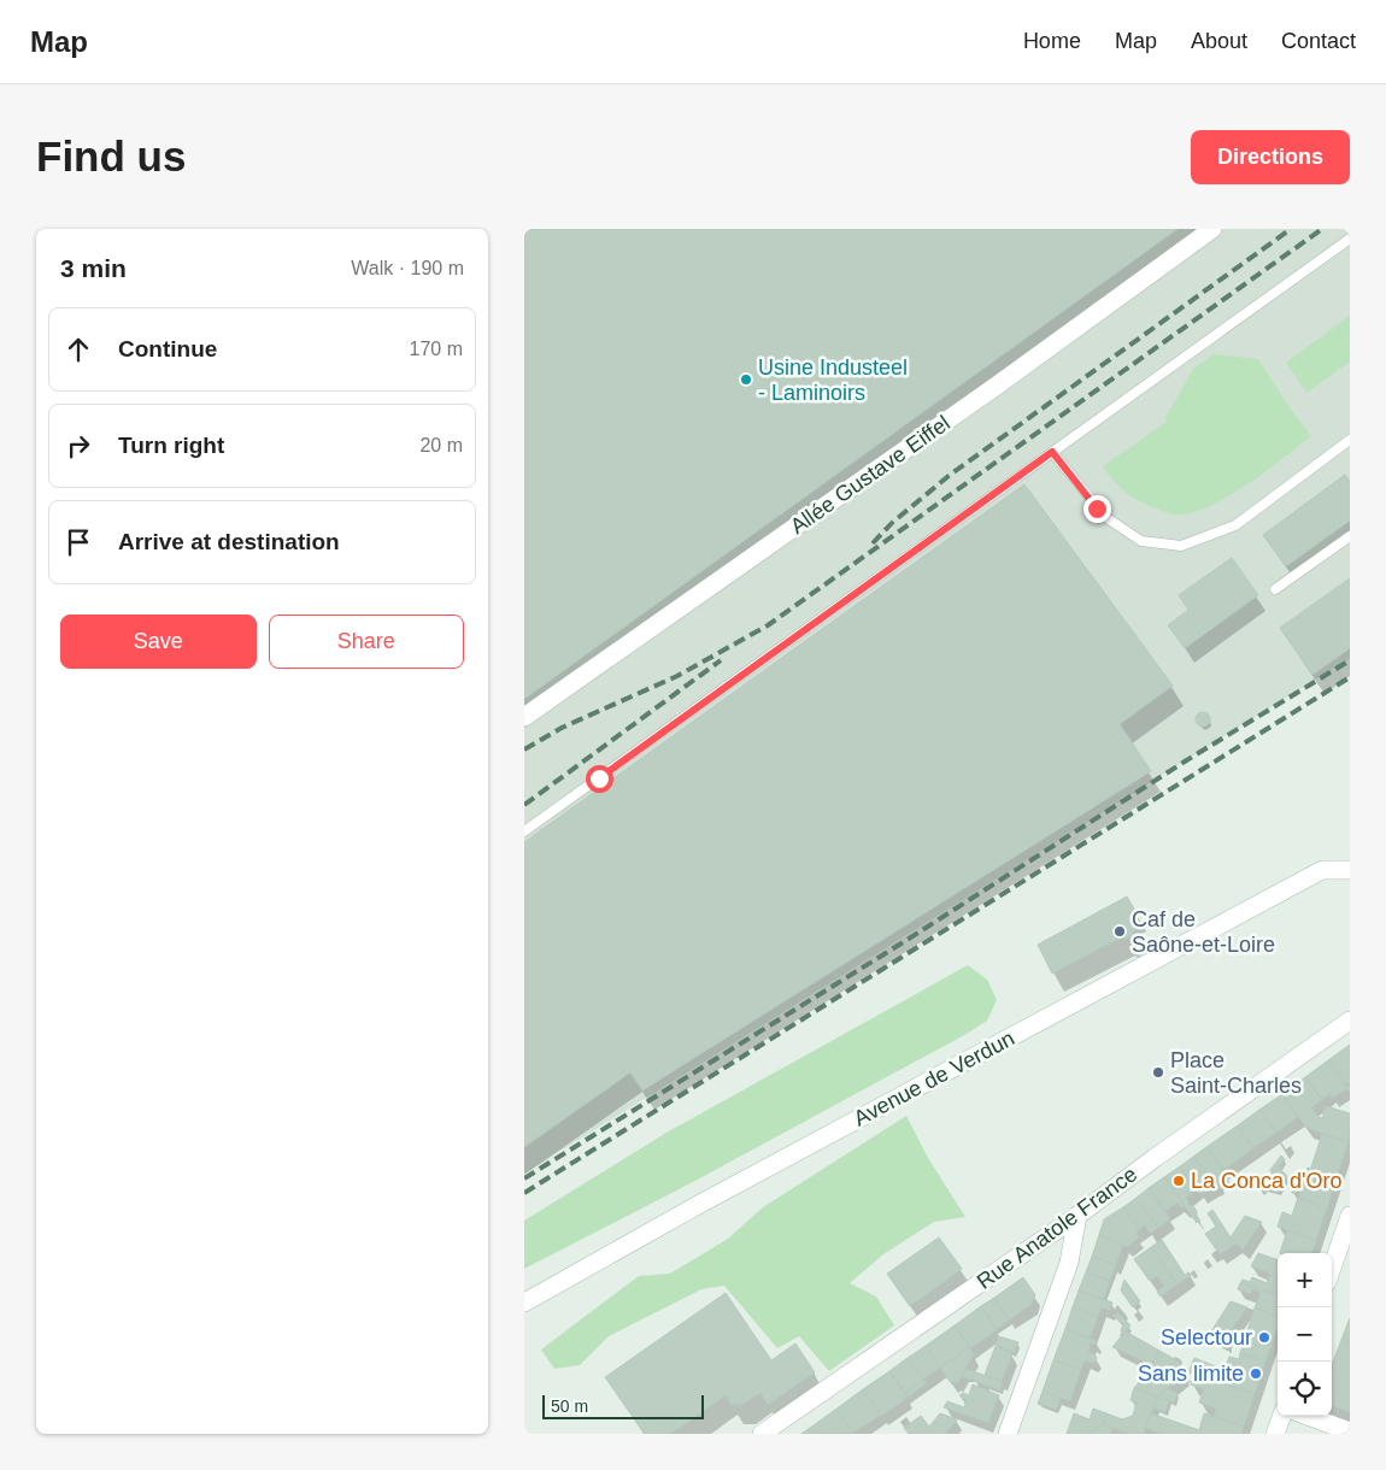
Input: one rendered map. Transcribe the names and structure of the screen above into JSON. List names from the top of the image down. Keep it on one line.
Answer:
{"streets":{"street":["Allée Gustave Eiffel","Avenue de Verdun","Rue Anatole France"]},"places":["Usine Industeel - Laminoirs","Caf de Saône-et-Loire","Place Saint-Charles","La Conca d'Oro","Selectour","Sans limite"],"scale_bar":"50 m","page":{"header":"Map","nav":["Home","Map","About","Contact"],"buttons":["Directions",["Save","Share"]],"title":"Find us","heading":["3 min","Walk · 190 m"],"list":[["Continue","170 m"],["Turn right","20 m"],"Arrive at destination"],"map_buttons":["+","−"],"scale":"50 m"}}
